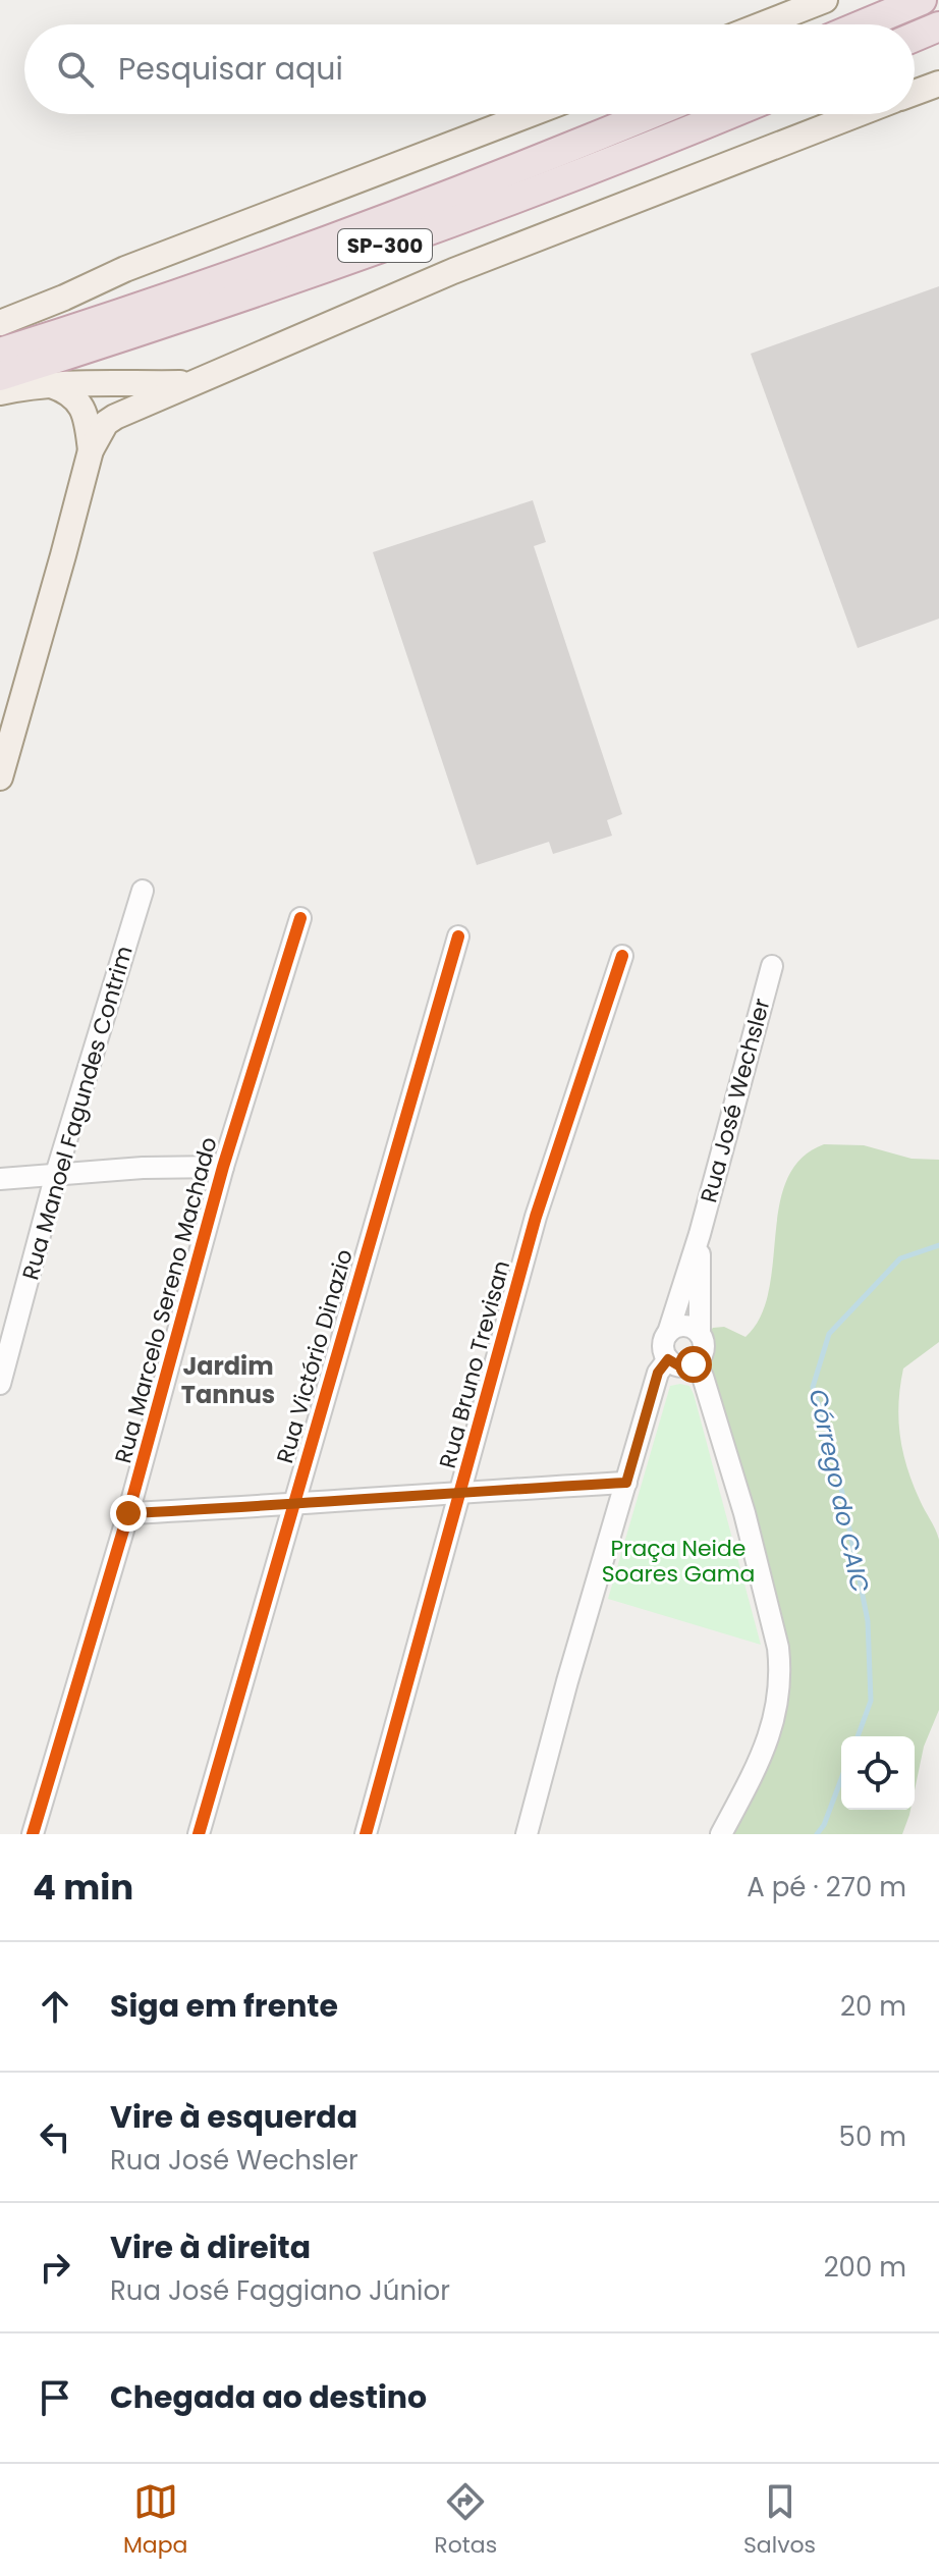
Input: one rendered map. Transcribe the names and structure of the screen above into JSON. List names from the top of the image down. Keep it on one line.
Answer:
{"streets":{"highway":["SP-300"],"street":["Rua José Wechsler","Rua Manoel Fagundes Contrim","Rua Marcelo Sereno Machado","Rua Victório Dinazio","Rua Bruno Trevisan"]},"districts":["Jardim Tannus"],"water":["Córrego do CAIC"],"parks":["Praça Neide Soares Gama"],"page":{"search":"Pesquisar aqui","heading":["4 min","A pé · 270 m"],"list":[["Siga em frente","20 m"],["Vire à esquerda","Rua José Wechsler","50 m"],["Vire à direita","Rua José Faggiano Júnior","200 m"],"Chegada ao destino"],"nav":["Mapa","Rotas","Salvos"]}}
